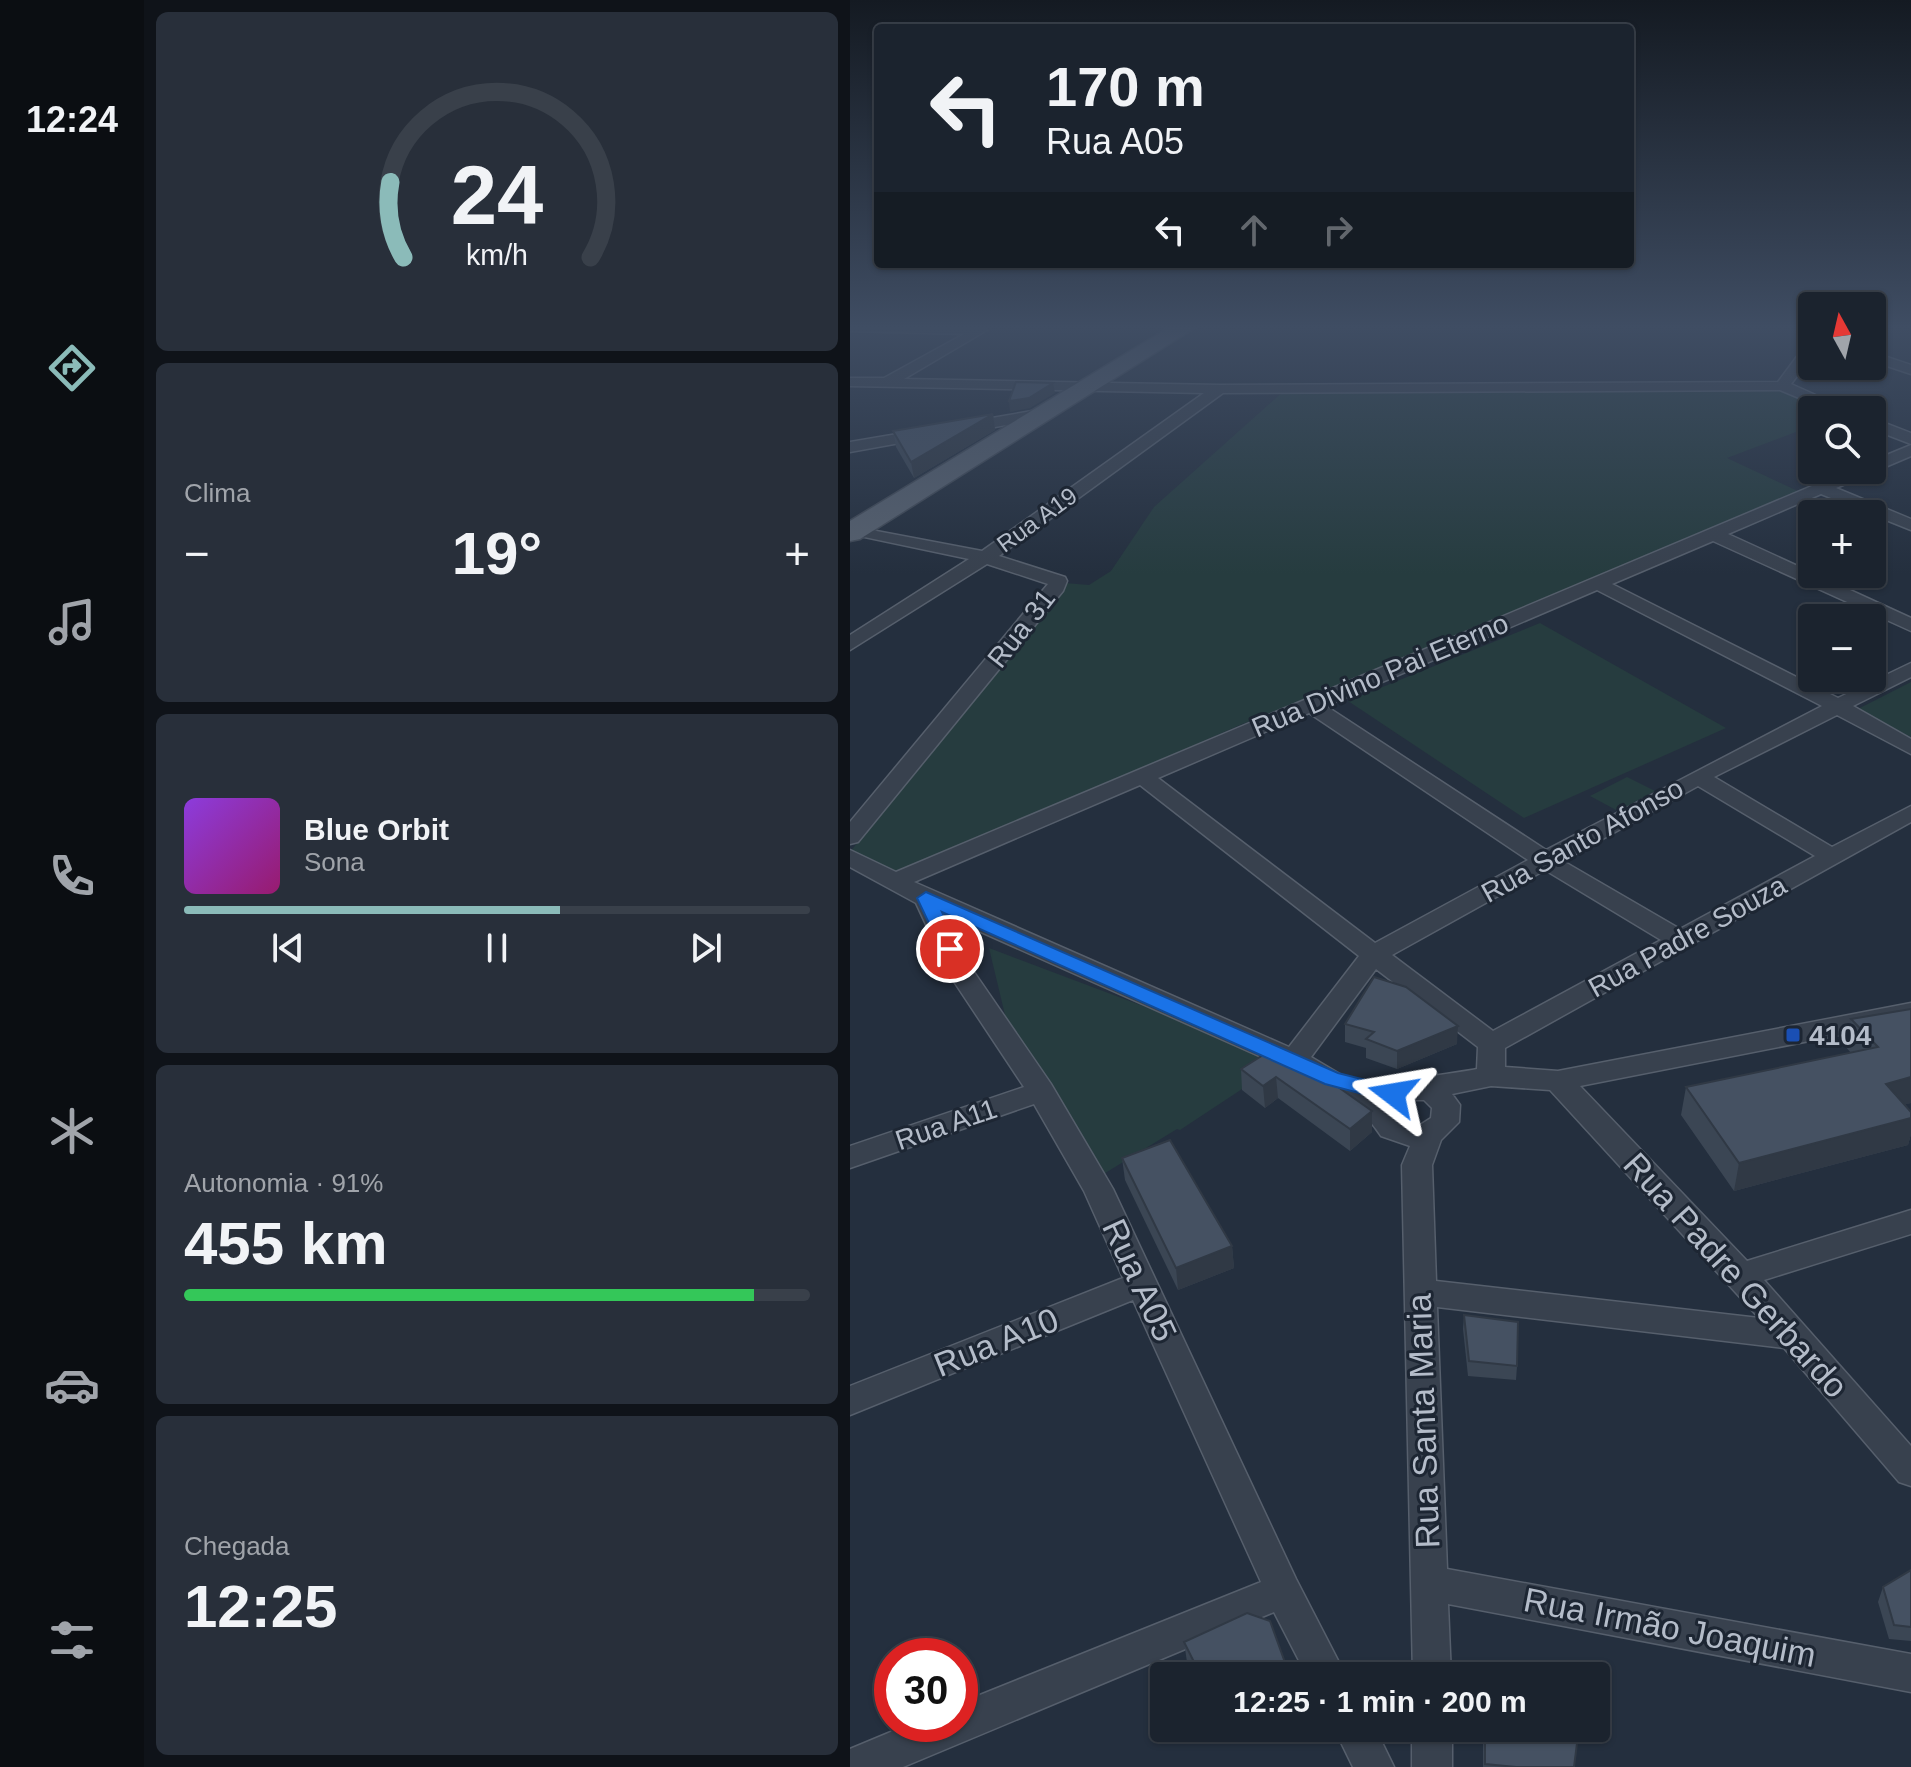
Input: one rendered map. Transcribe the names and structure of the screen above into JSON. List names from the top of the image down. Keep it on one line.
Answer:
{"streets":{"street":["Rua A19","Rua 31","Rua Divino Pai Eterno","Rua Santo Afonso","Rua Padre Souza","Rua A11","Rua Padre Gerbardo","Rua A05","Rua A10","Rua Santa Maria","Rua Irmão Joaquim"]},"crossings":[["Rua A19","Rua 31"],["Rua A11","Rua A05"],["Rua A05","Rua A10"],["Rua Santa Maria","Rua Irmão Joaquim"]],"places":{"transit":["4104"]},"north":"top","page":{"tabs":"12:24","turn":["170 m","Rua A05"],"map_buttons":["+","−"],"tile":["Clima",["Autonomia · 91%","455 km"],["Chegada","12:25"]],"heat":["−","19°","+"],"song":["Blue Orbit","Sona"],"limit":"30","trip":"12:25 · 1 min · 200 m","gauge":["24","km/h"]}}
